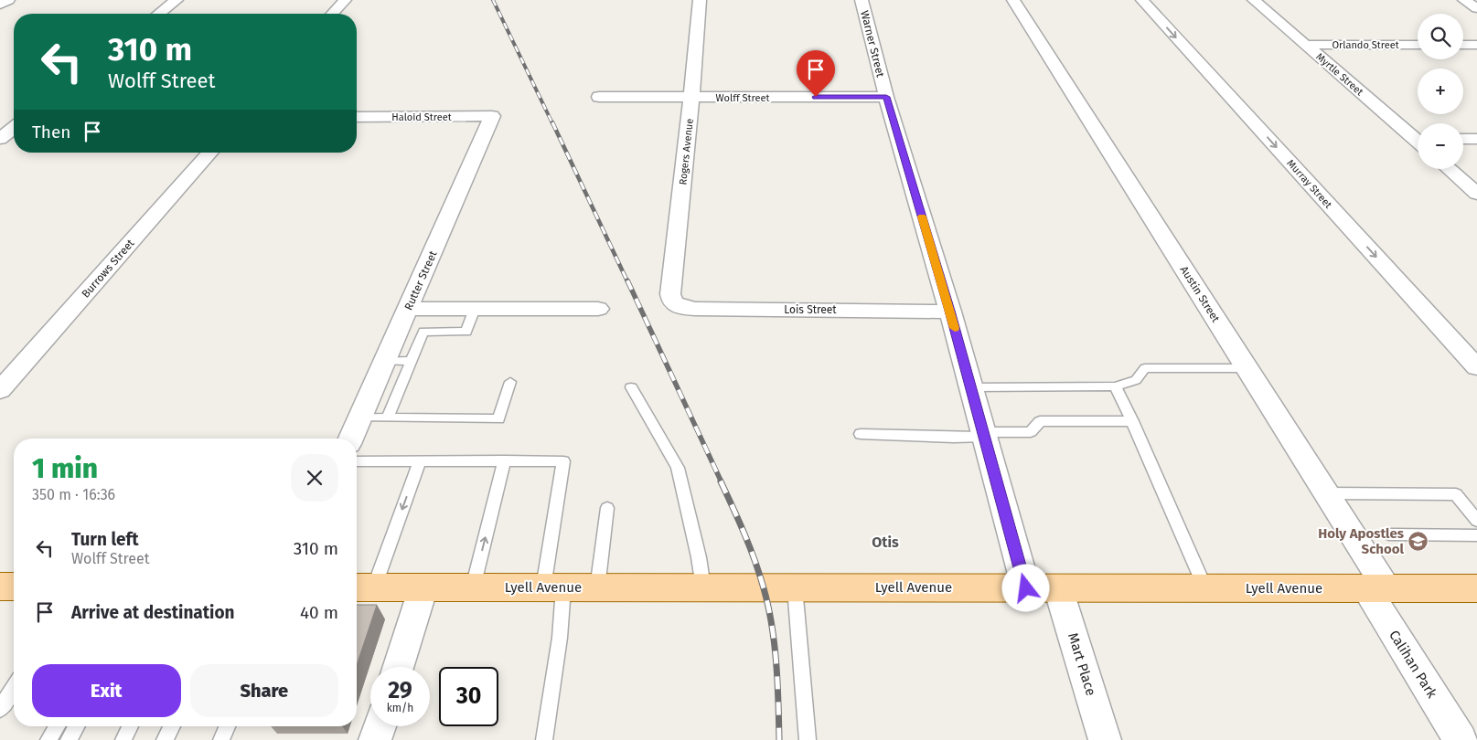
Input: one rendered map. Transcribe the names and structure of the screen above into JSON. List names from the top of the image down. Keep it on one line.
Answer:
{"streets":{"main road":["Lyell Avenue"],"street":["Warner Street","Orlando Street","Myrtle Street","Wolff Street","Haloid Street","Rogers Avenue","Murray Street","Burrows Street","Rutter Street","Austin Street","Lois Street","Mart Place","Calihan Park"]},"crossings":[["Warner Street","Wolff Street"],["Warner Street","Lois Street"],["Warner Street","Lyell Avenue"],["Orlando Street","Myrtle Street"],["Wolff Street","Rogers Avenue"],["Haloid Street","Rutter Street"],["Rogers Avenue","Lois Street"],["Austin Street","Lyell Avenue"],["Austin Street","Calihan Park"],["Lyell Avenue","Mart Place"],["Lyell Avenue","Calihan Park"]],"one_way":["Murray Street"],"districts":["Otis"],"places":{"school or university":["Holy Apostles School"]},"page":{"map_buttons":["+","−"],"turn":["310 m","Wolff Street"],"then":"Then","heading":["1 min","350 m · 16:36"],"list":[{"name":"Turn left","note":"Wolff Street","value":"310 m"},{"name":"Arrive at destination","value":"40 m"}],"buttons":["Exit","Share"],"speed":"29 km/h","limit":"30"}}
